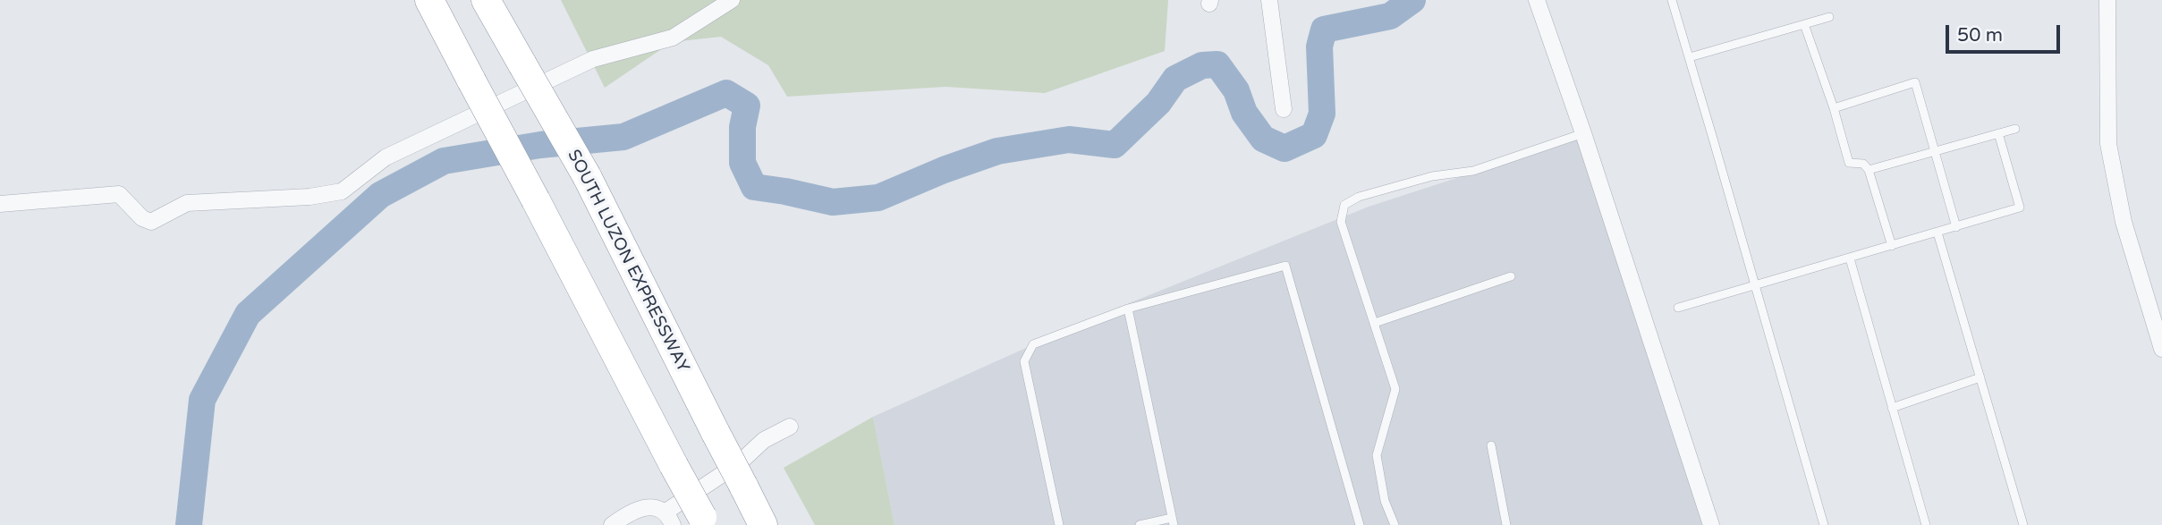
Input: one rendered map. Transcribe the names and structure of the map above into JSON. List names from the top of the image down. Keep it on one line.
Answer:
{"streets":{"highway":["SOUTH LUZON EXPRESSWAY"]},"scale_bar":"50 m"}
